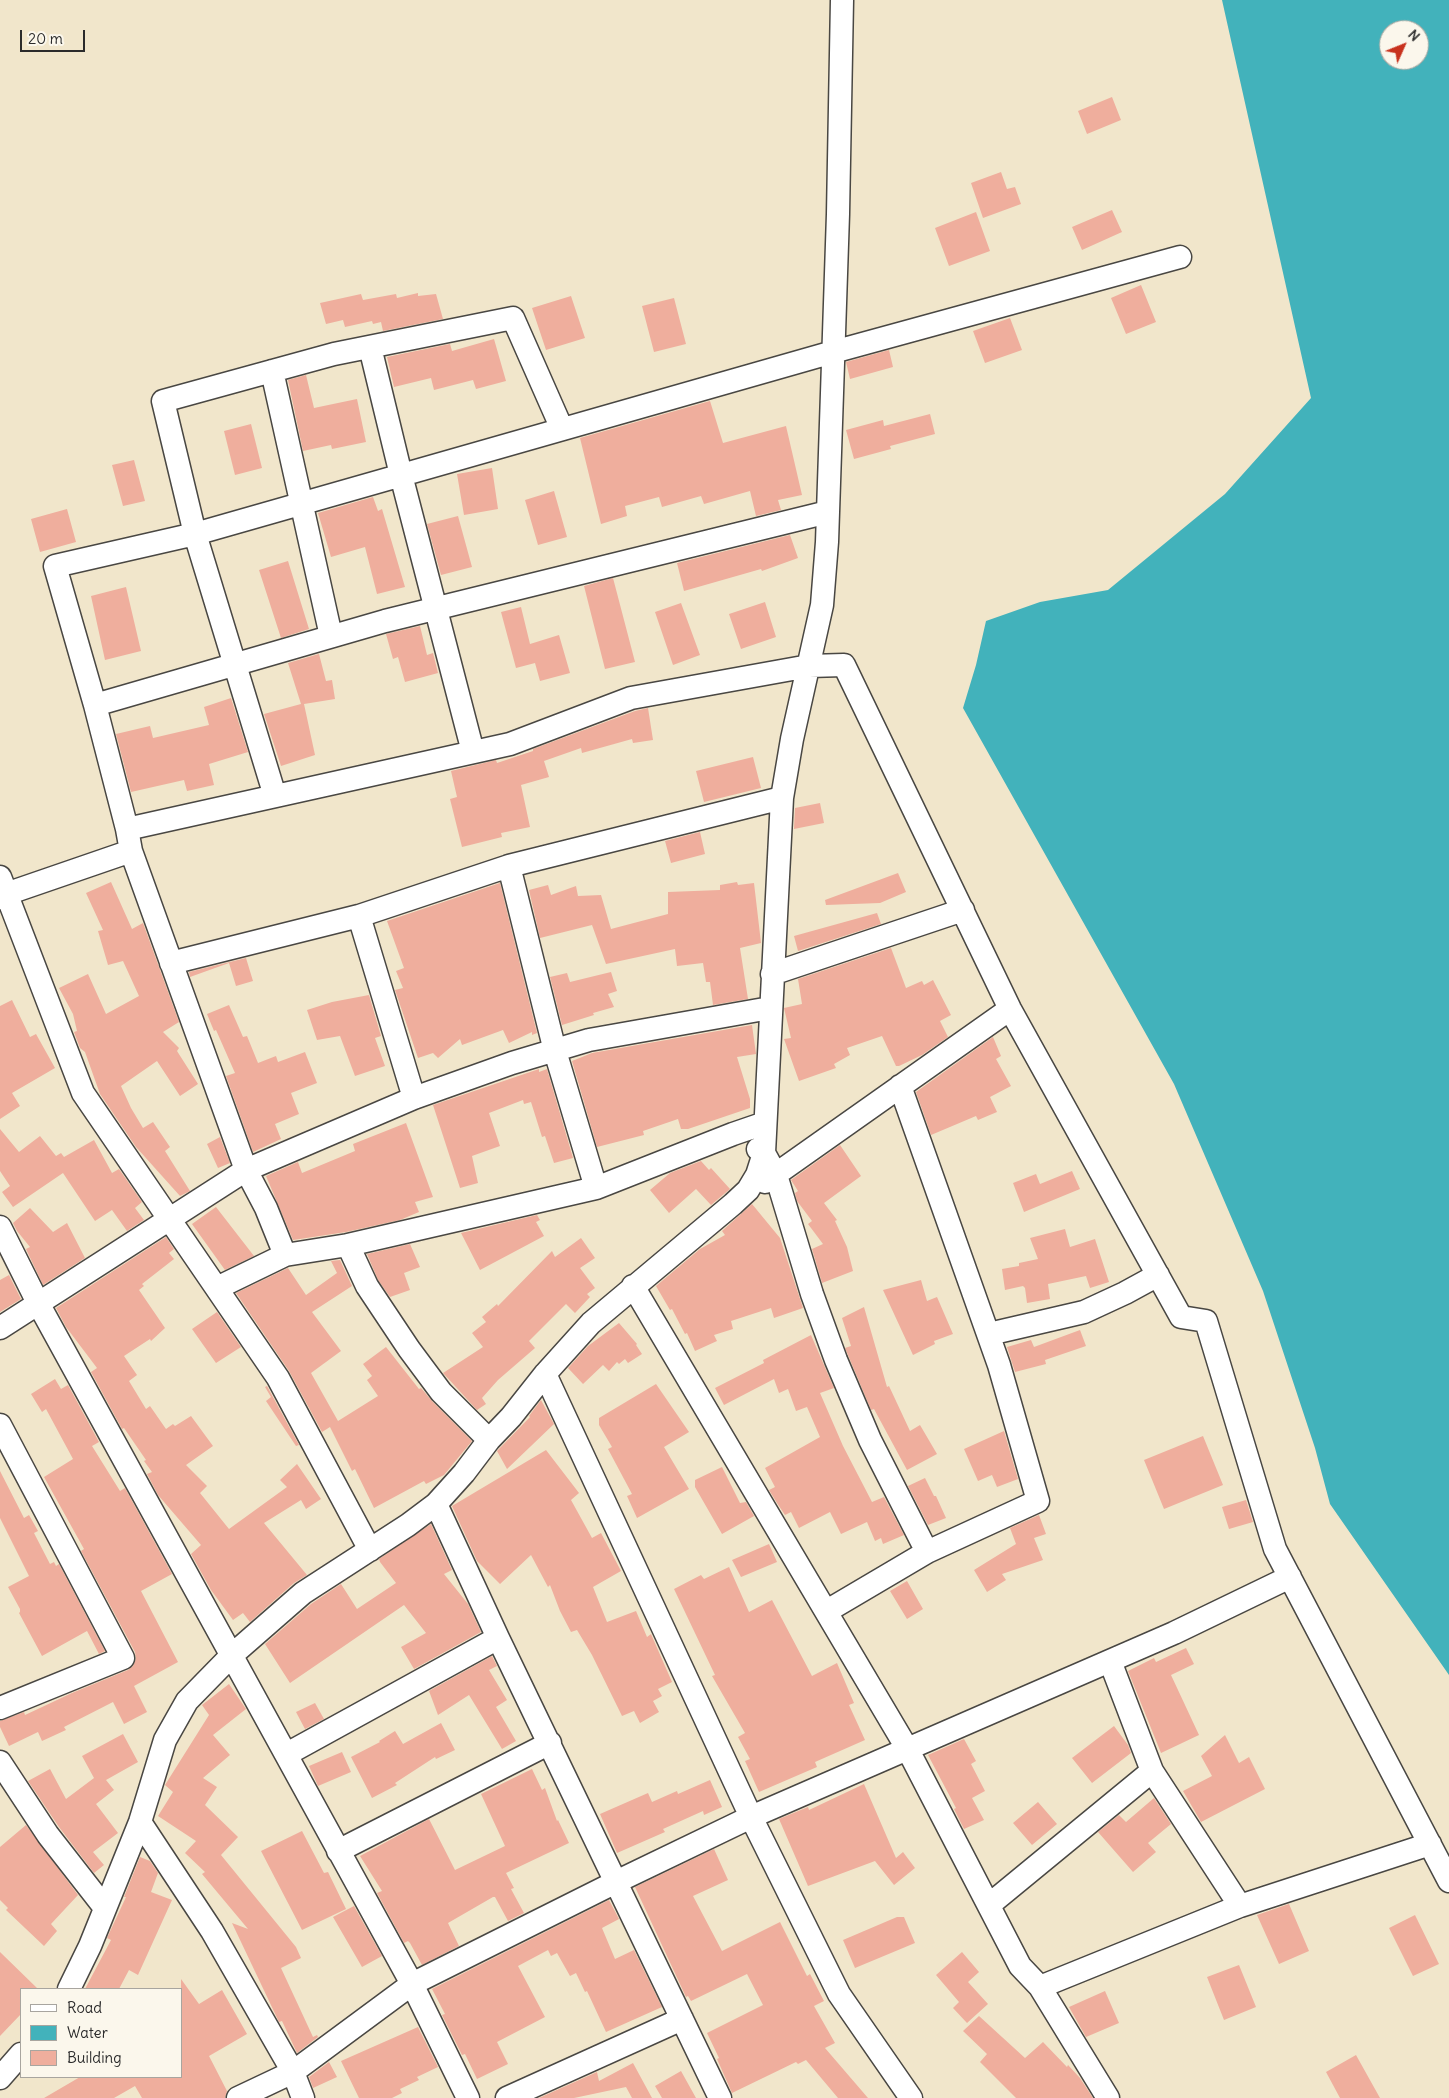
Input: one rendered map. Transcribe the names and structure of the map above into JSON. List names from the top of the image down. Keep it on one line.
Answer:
{"legend":["Road","Water","Building"],"scale_bar":"20 m","north":"top right"}
